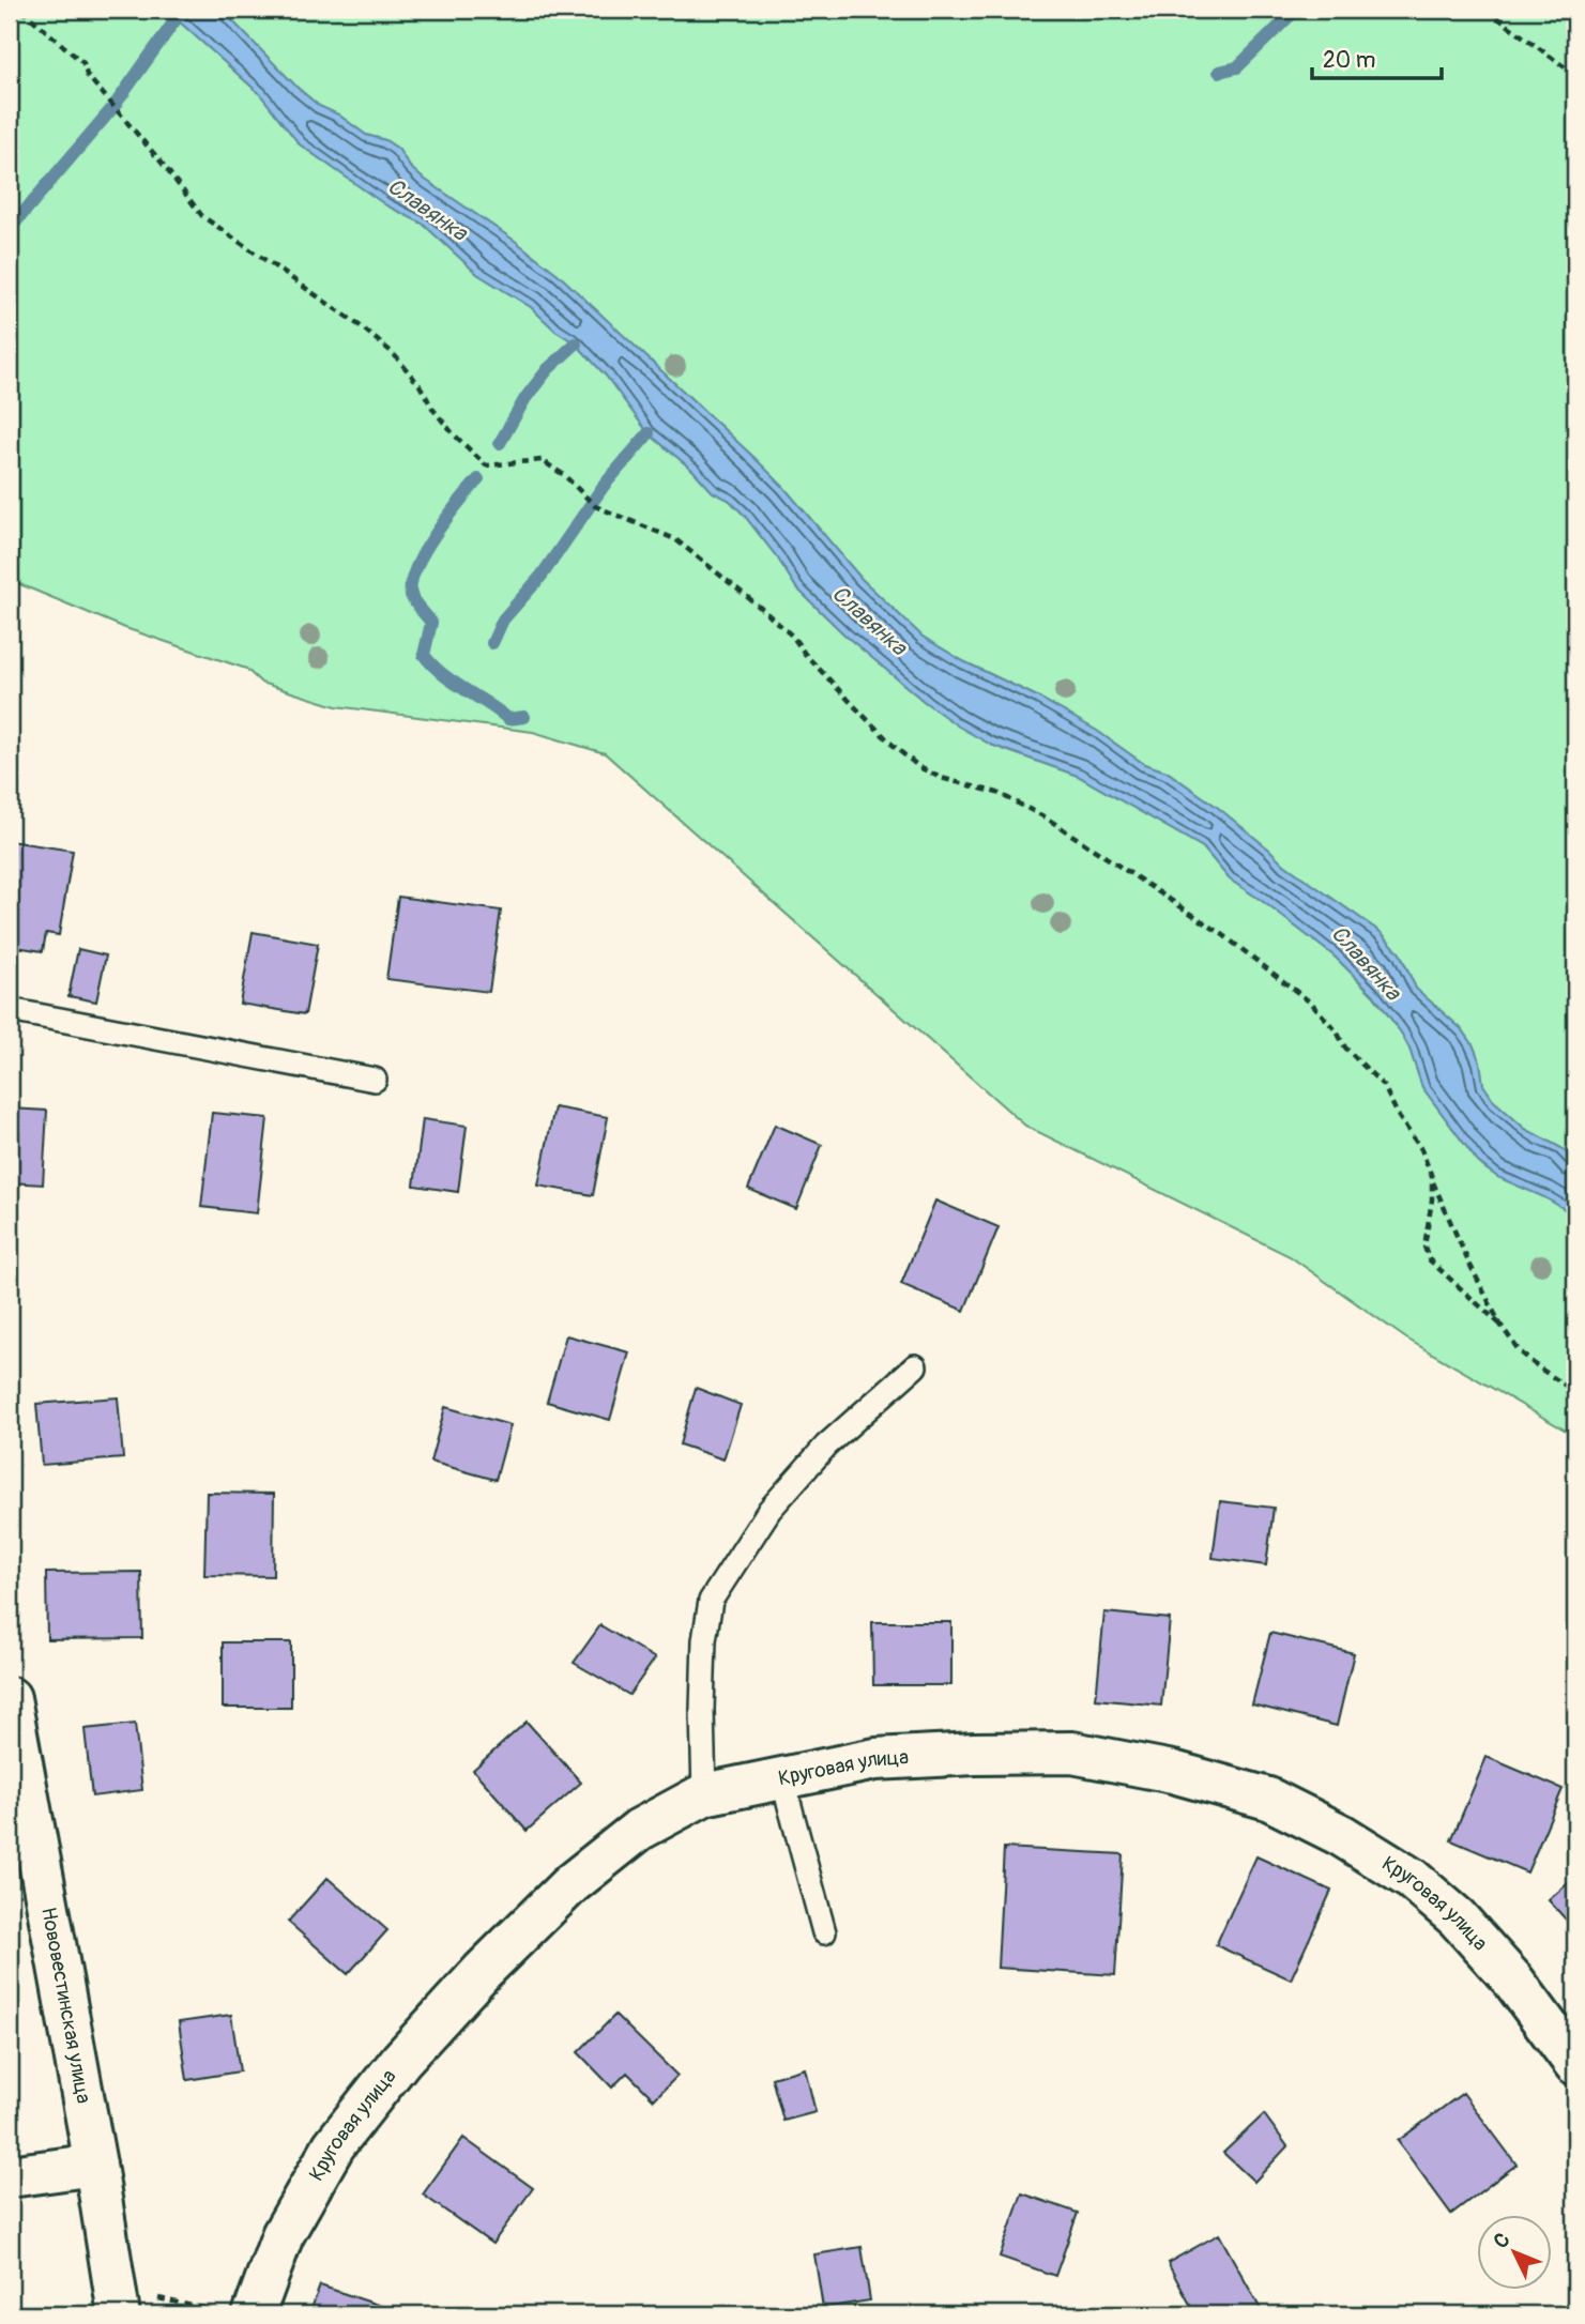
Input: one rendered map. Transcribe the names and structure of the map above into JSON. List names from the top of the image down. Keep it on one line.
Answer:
{"streets":{"street":["Круговая улица","Нововестинская улица"]},"water":["Славянка"],"scale_bar":"20 m","north":"top left"}
